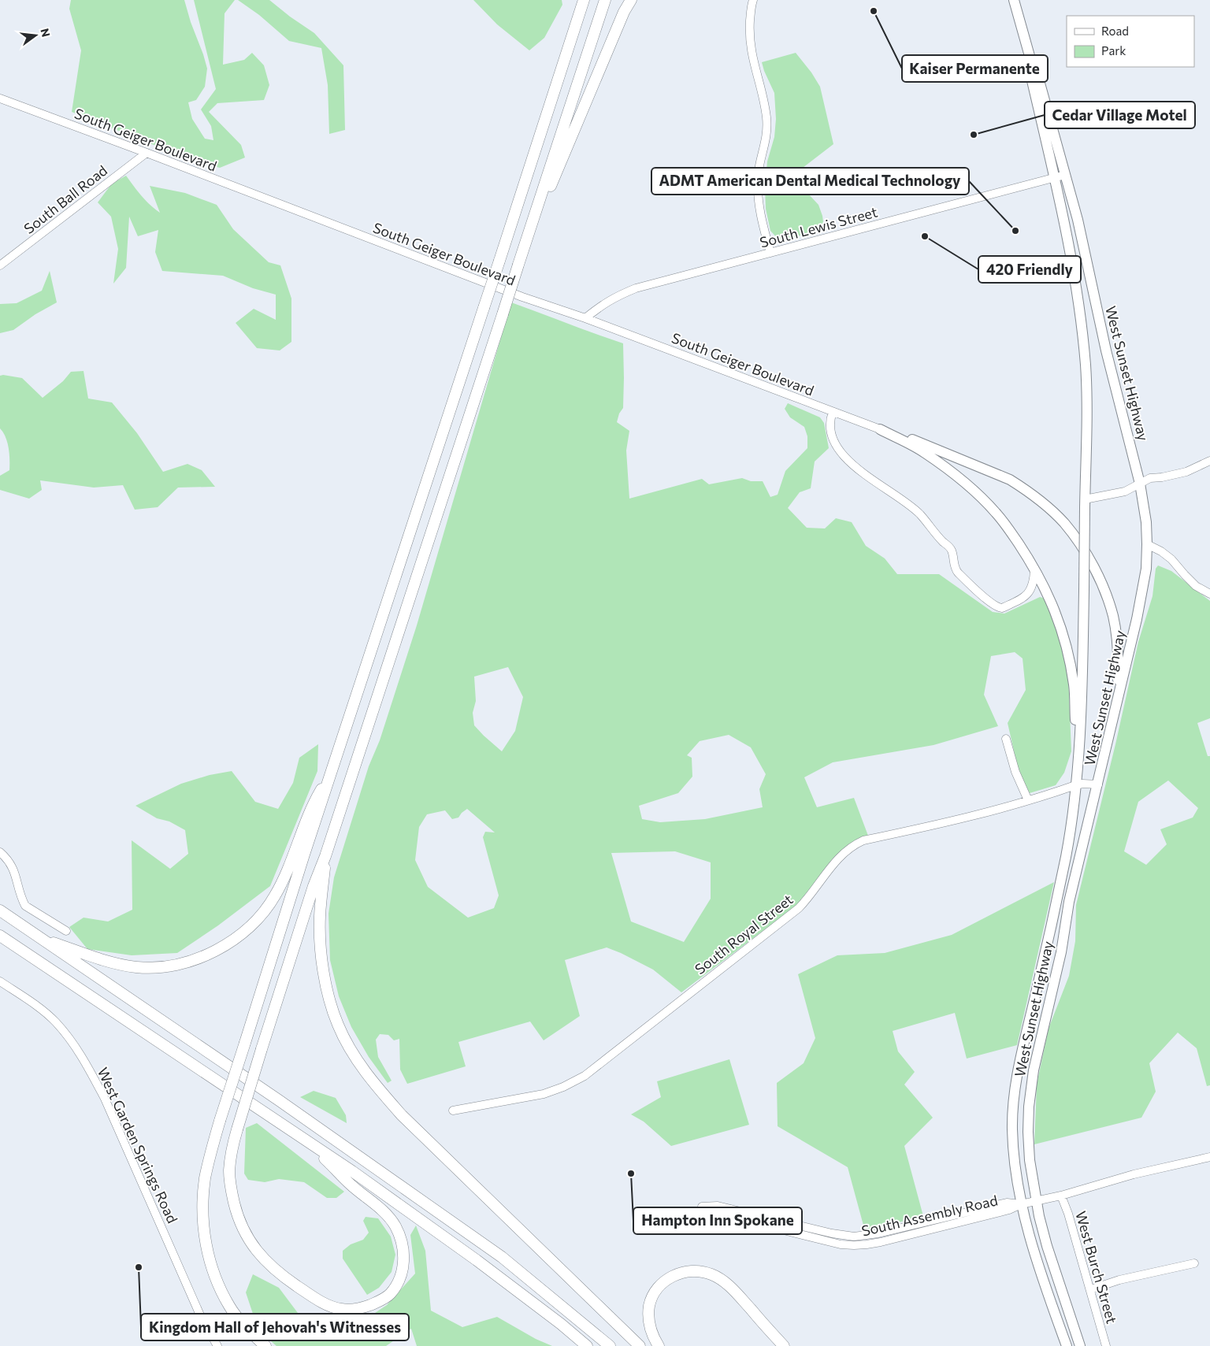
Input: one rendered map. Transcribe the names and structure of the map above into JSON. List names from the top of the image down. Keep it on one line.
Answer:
{"streets":{"main road":["West Sunset Highway"],"street":["South Geiger Boulevard","South Ball Road","South Lewis Street","South Royal Street","West Garden Springs Road","South Assembly Road","West Burch Street"]},"crossings":[["South Geiger Boulevard","South Ball Road"],["South Geiger Boulevard","South Lewis Street"],["South Lewis Street","West Sunset Highway"],["West Sunset Highway","South Royal Street"],["West Sunset Highway","South Assembly Road"],["South Assembly Road","West Burch Street"]],"places":["Kaiser Permanente","Cedar Village Motel","ADMT American Dental Medical Technology","420 Friendly","Hampton Inn Spokane","Kingdom Hall of Jehovah's Witnesses"],"legend":["Road","Park"],"north":"right"}
